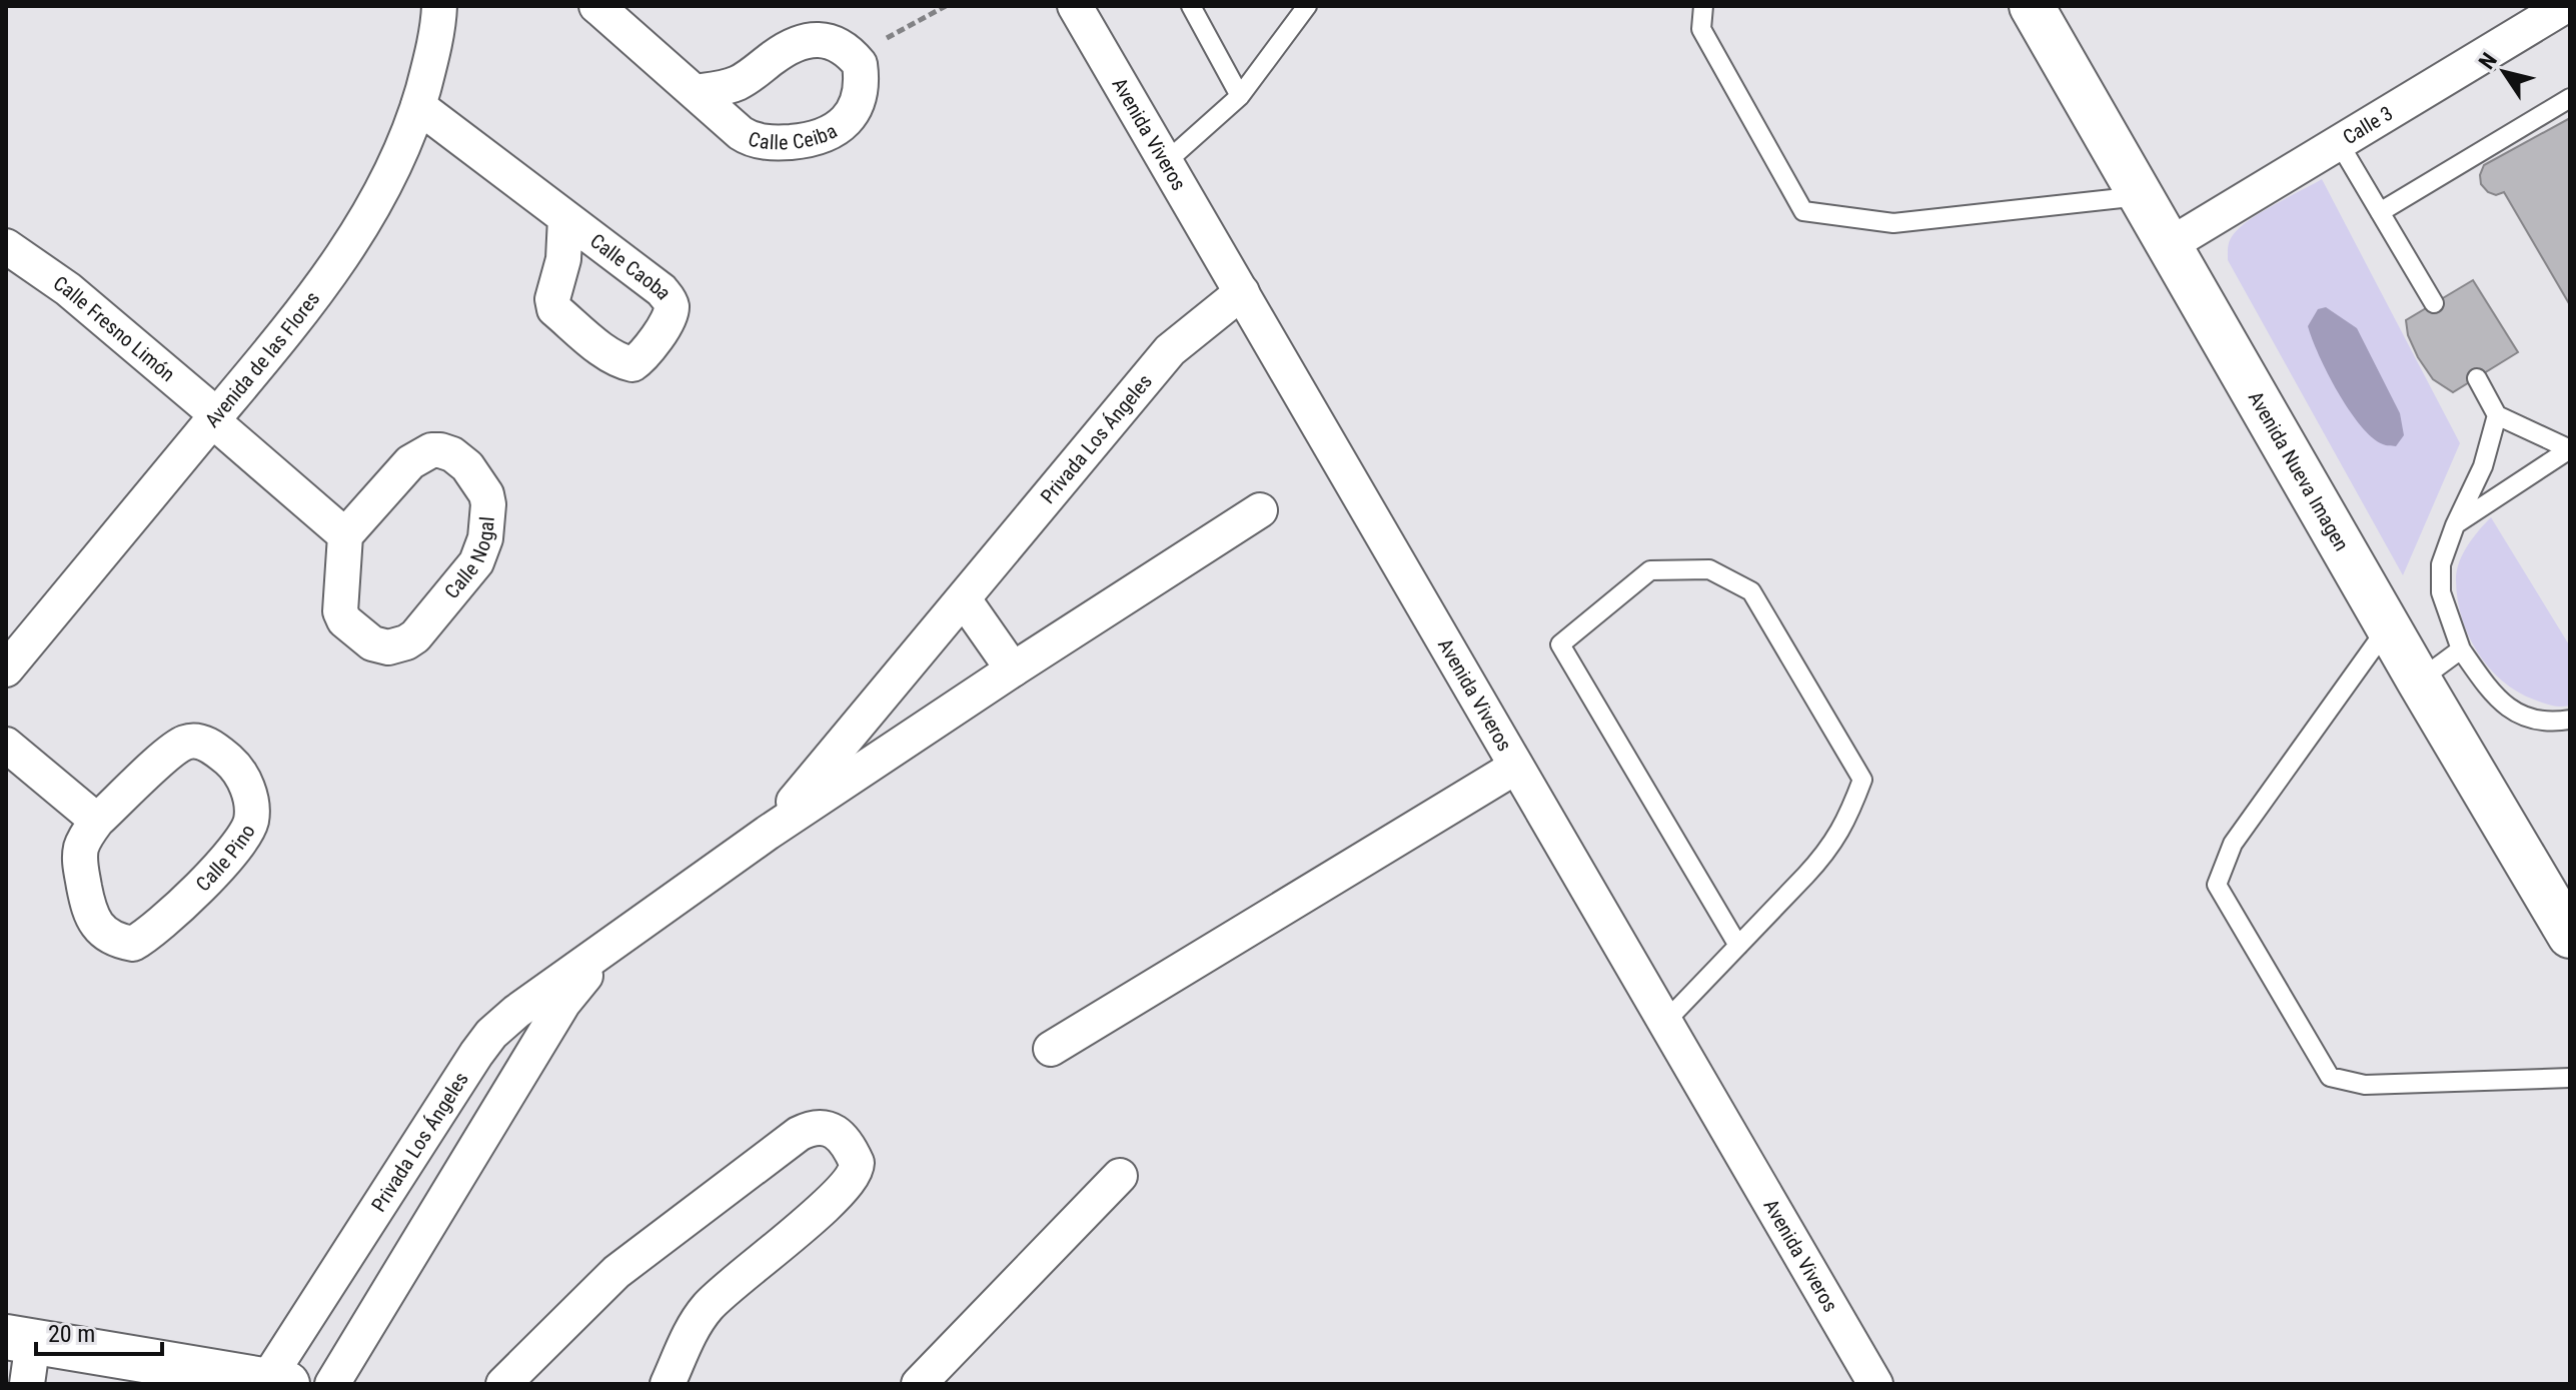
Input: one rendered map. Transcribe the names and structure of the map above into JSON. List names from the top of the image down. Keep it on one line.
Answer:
{"streets":{"street":["Calle 3","Calle Ceiba","Avenida Viveros","Calle Fresno Limón","Avenida de las Flores","Privada Los Ángeles","Avenida Nueva Imagen","Calle Nogal","Calle Pino"]},"crossings":[["Calle 3","Avenida Nueva Imagen"],["Avenida Viveros","Privada Los Ángeles"],["Calle Fresno Limón","Avenida de las Flores"]],"scale_bar":"20 m","north":"top left"}
